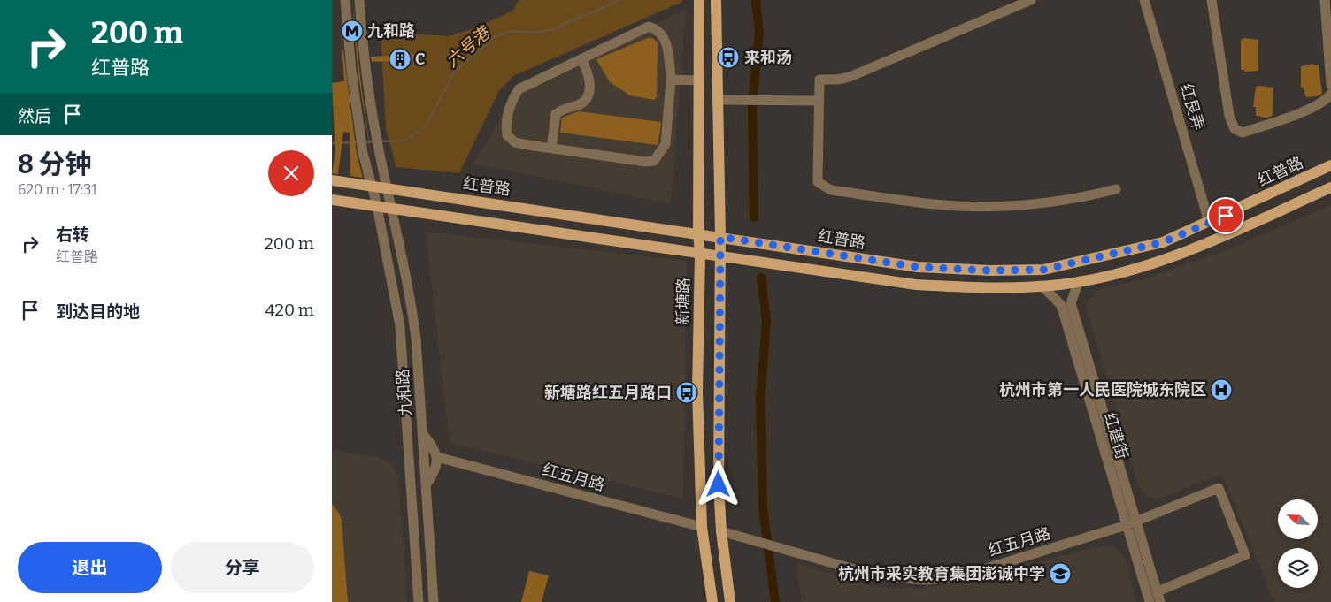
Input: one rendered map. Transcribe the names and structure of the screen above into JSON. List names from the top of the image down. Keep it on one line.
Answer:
{"streets":{"main road":["红普路","新塘路"],"street":["红艮弄","九和路","红建街","红五月路"]},"crossings":[["红艮弄","红普路"],["红普路","新塘路"],["红普路","九和路"],["新塘路","红五月路"],["红建街","红五月路"]],"water":["六号港"],"places":{"metro station":["九和路"],"bus stop":["来和汤","新塘路红五月路口"],"building":["C"],"hospital":["杭州市第一人民医院城东院区"],"school or university":["杭州市采实教育集团澎诚中学"]},"north":"top left","page":{"turn":["200 m","红普路"],"then":"然后","heading":["8 分钟","620 m · 17:31"],"list":[{"name":"右转","note":"红普路","value":"200 m"},{"name":"到达目的地","value":"420 m"}],"buttons":["退出","分享"]}}
